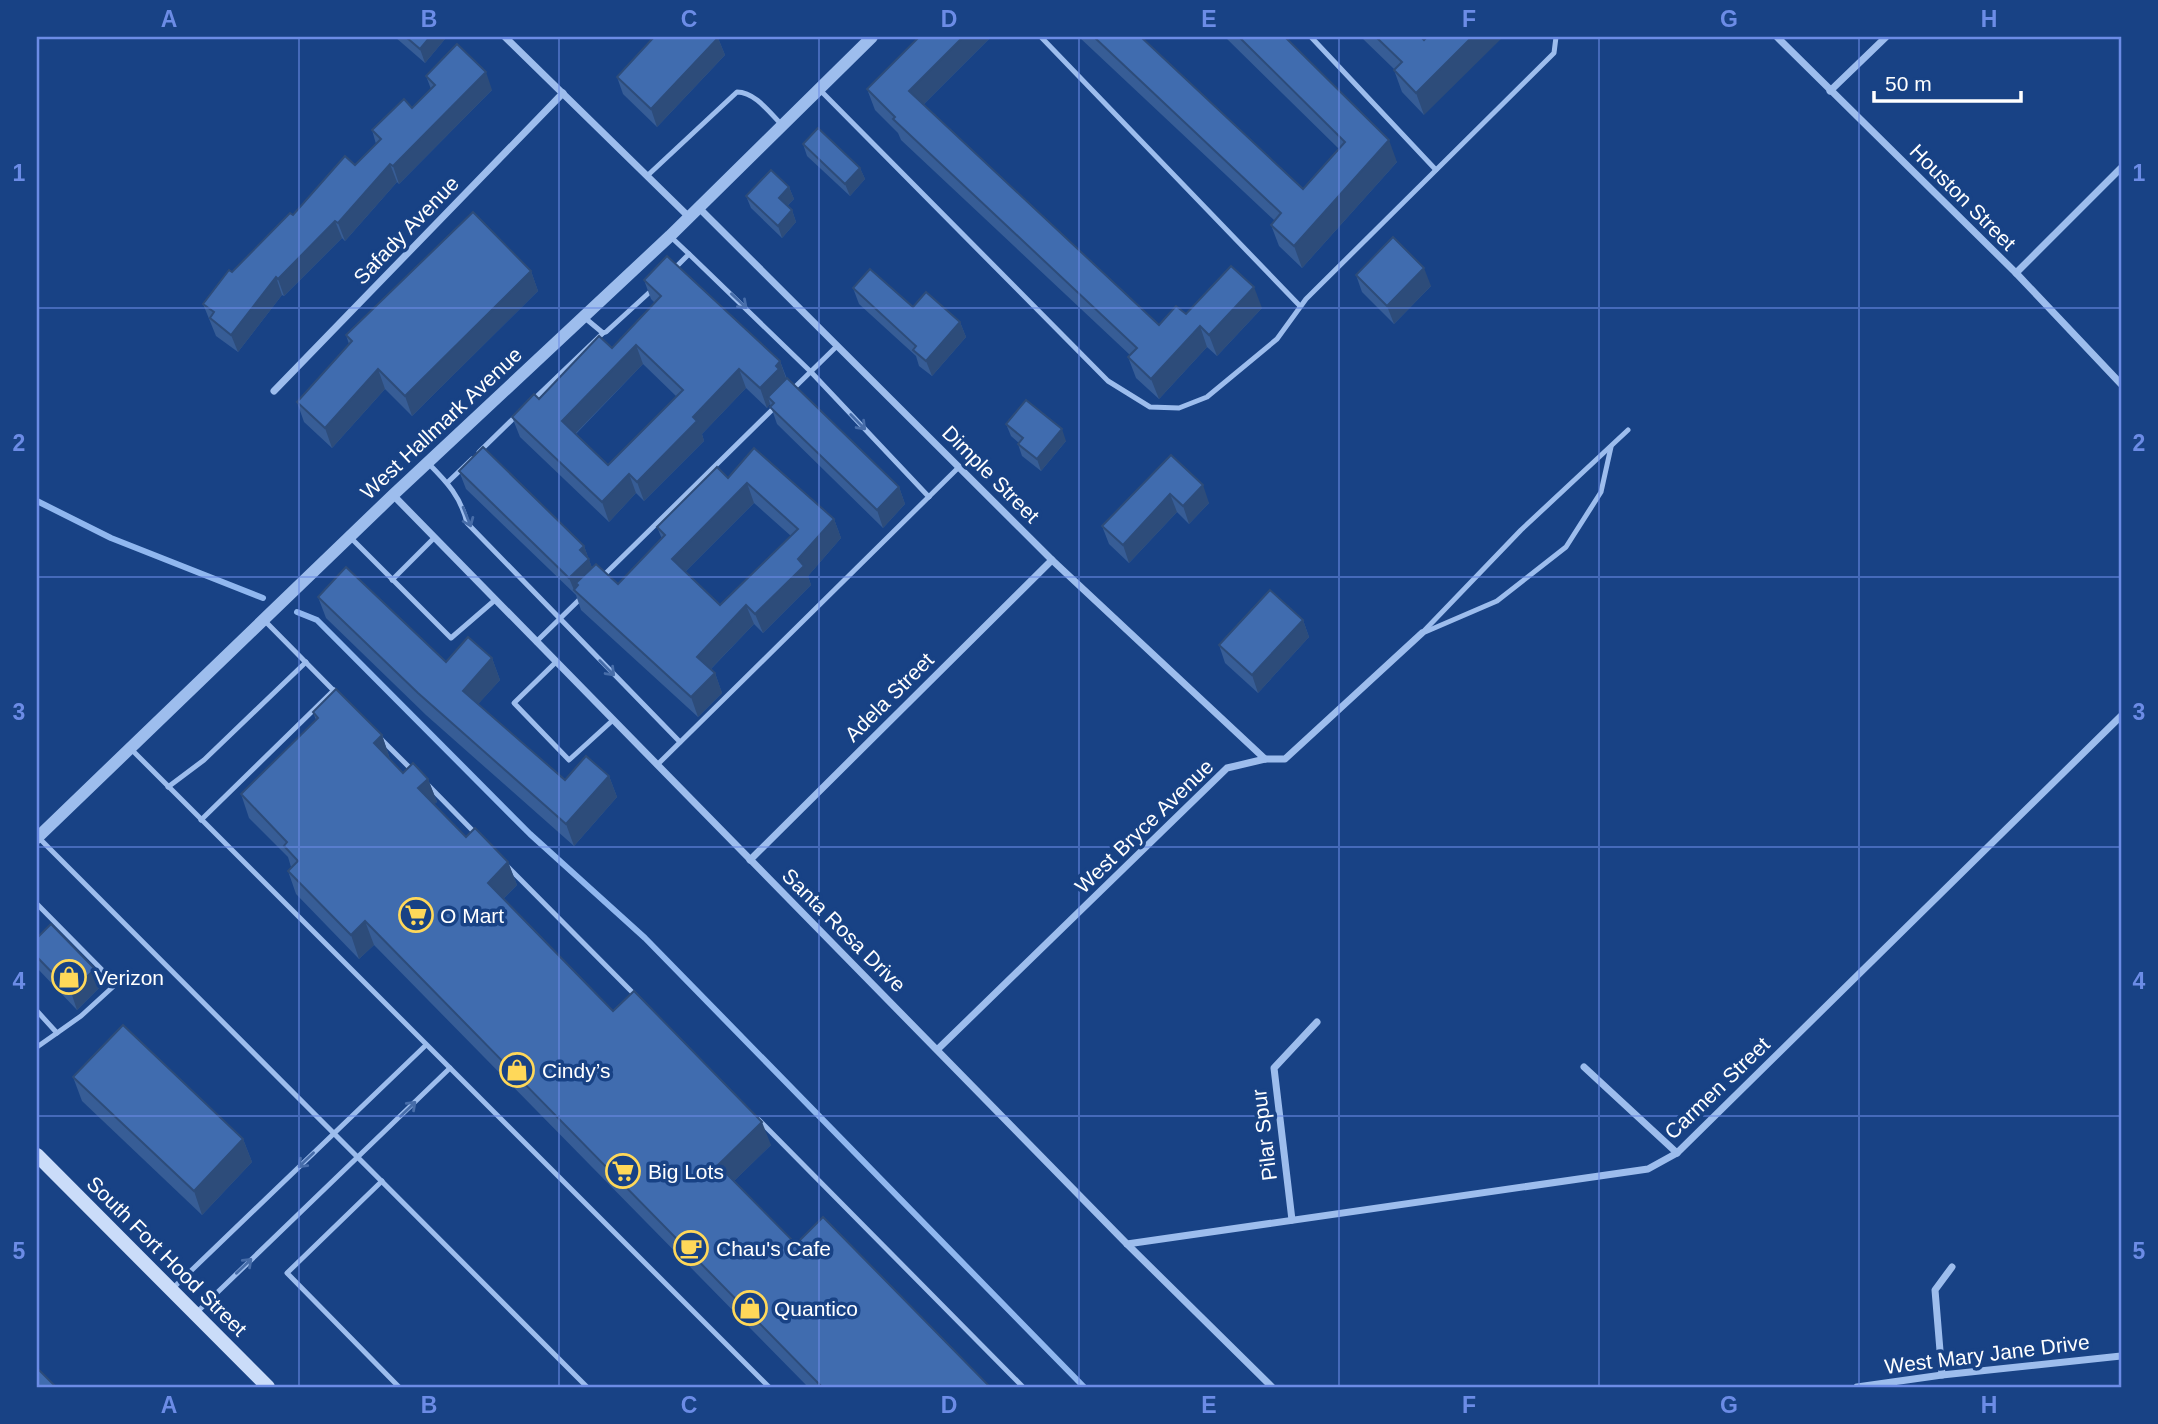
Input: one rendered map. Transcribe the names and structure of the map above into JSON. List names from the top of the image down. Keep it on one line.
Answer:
{"streets":{"main road":["South Fort Hood Street"],"street":["Houston Street","Safady Avenue","West Hallmark Avenue","Dimple Street","Adela Street","West Bryce Avenue","Santa Rosa Drive","Carmen Street","Pilar Spur","West Mary Jane Drive"]},"crossings":[["Safady Avenue","Dimple Street"],["West Hallmark Avenue","Dimple Street"],["West Hallmark Avenue","Santa Rosa Drive"],["Dimple Street","Adela Street"],["Dimple Street","West Bryce Avenue"],["Adela Street","Santa Rosa Drive"],["West Bryce Avenue","Santa Rosa Drive"],["Santa Rosa Drive","Carmen Street"],["Carmen Street","Pilar Spur"]],"places":{"supermarket":["O Mart","Big Lots"],"shop":["Verizon","Cindy’s","Quantico"],"cafe":["Chau's Cafe"]},"scale_bar":"50 m","grid":{"columns":["A","B","C","D","E","F","G","H"],"rows":["1","2","3","4","5"]}}
